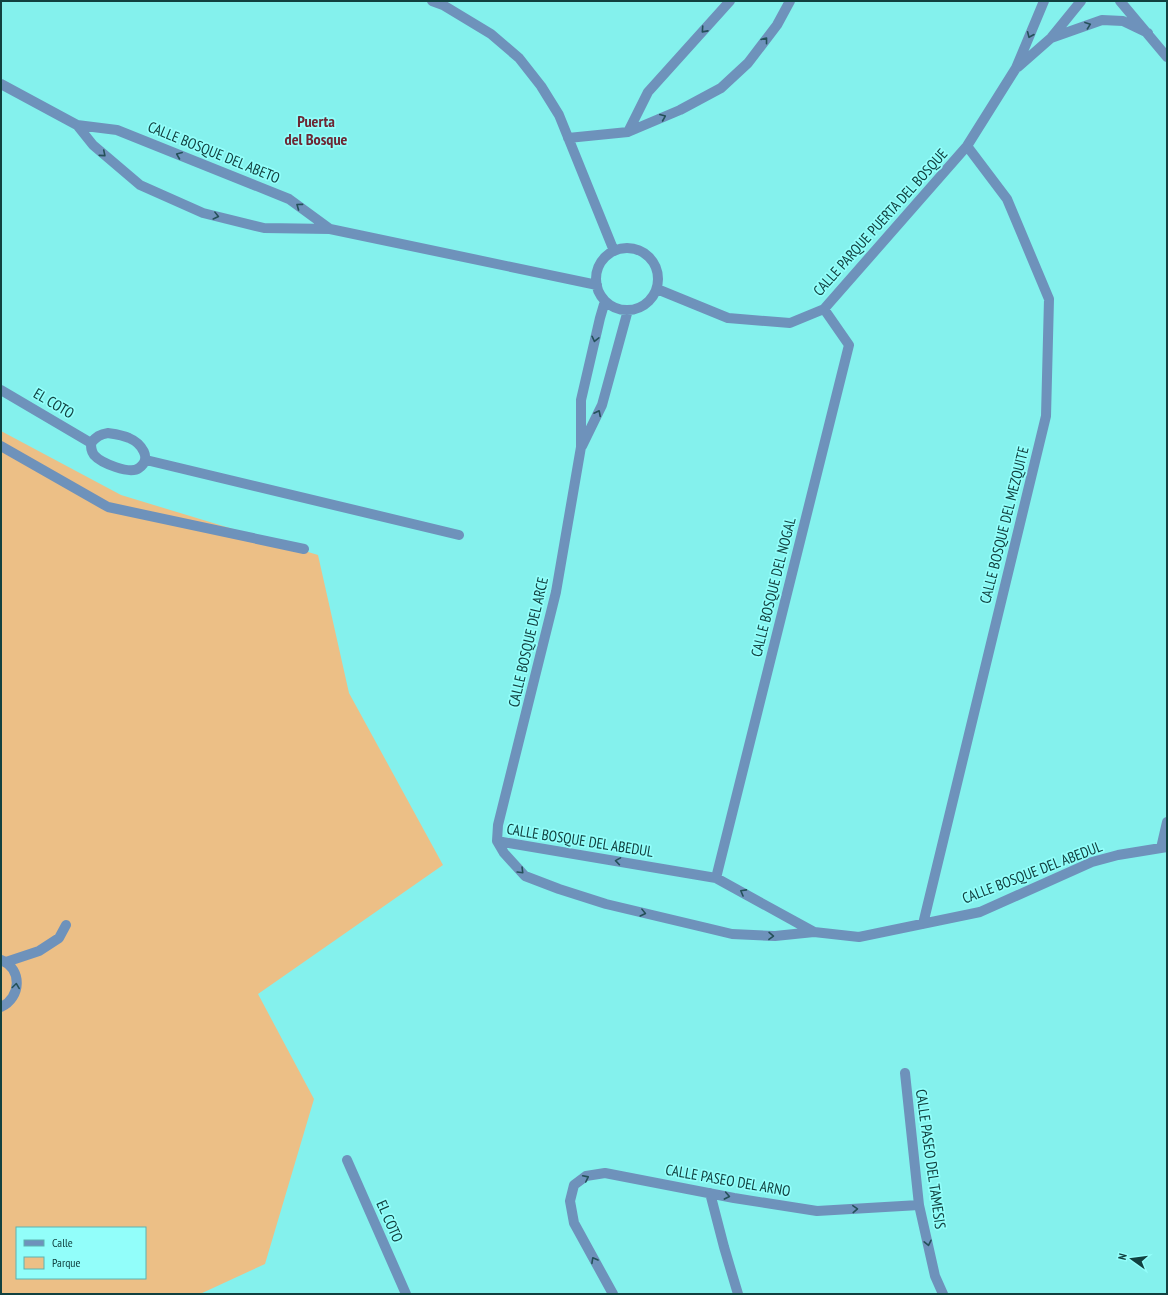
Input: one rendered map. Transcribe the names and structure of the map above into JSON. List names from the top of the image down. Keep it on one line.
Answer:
{"streets":{"street":["CALLE BOSQUE DEL ABETO","CALLE PARQUE PUERTA DEL BOSQUE","EL COTO","CALLE BOSQUE DEL MEZQUITE","CALLE BOSQUE DEL NOGAL","CALLE BOSQUE DEL ARCE","CALLE BOSQUE DEL ABEDUL","CALLE PASEO DEL TAMESIS","CALLE PASEO DEL ARNO"]},"crossings":[["CALLE BOSQUE DEL ABETO","CALLE PARQUE PUERTA DEL BOSQUE"],["CALLE BOSQUE DEL ABETO","CALLE BOSQUE DEL ARCE"],["CALLE PARQUE PUERTA DEL BOSQUE","CALLE BOSQUE DEL MEZQUITE"],["CALLE PARQUE PUERTA DEL BOSQUE","CALLE BOSQUE DEL NOGAL"],["CALLE PARQUE PUERTA DEL BOSQUE","CALLE BOSQUE DEL ARCE"],["CALLE BOSQUE DEL MEZQUITE","CALLE BOSQUE DEL ABEDUL"],["CALLE BOSQUE DEL NOGAL","CALLE BOSQUE DEL ABEDUL"],["CALLE BOSQUE DEL ARCE","CALLE BOSQUE DEL ABEDUL"],["CALLE PASEO DEL TAMESIS","CALLE PASEO DEL ARNO"]],"one_way":["CALLE PASEO DEL TAMESIS"],"districts":["Puerta del Bosque"],"legend":["Calle","Parque"],"north":"left"}
